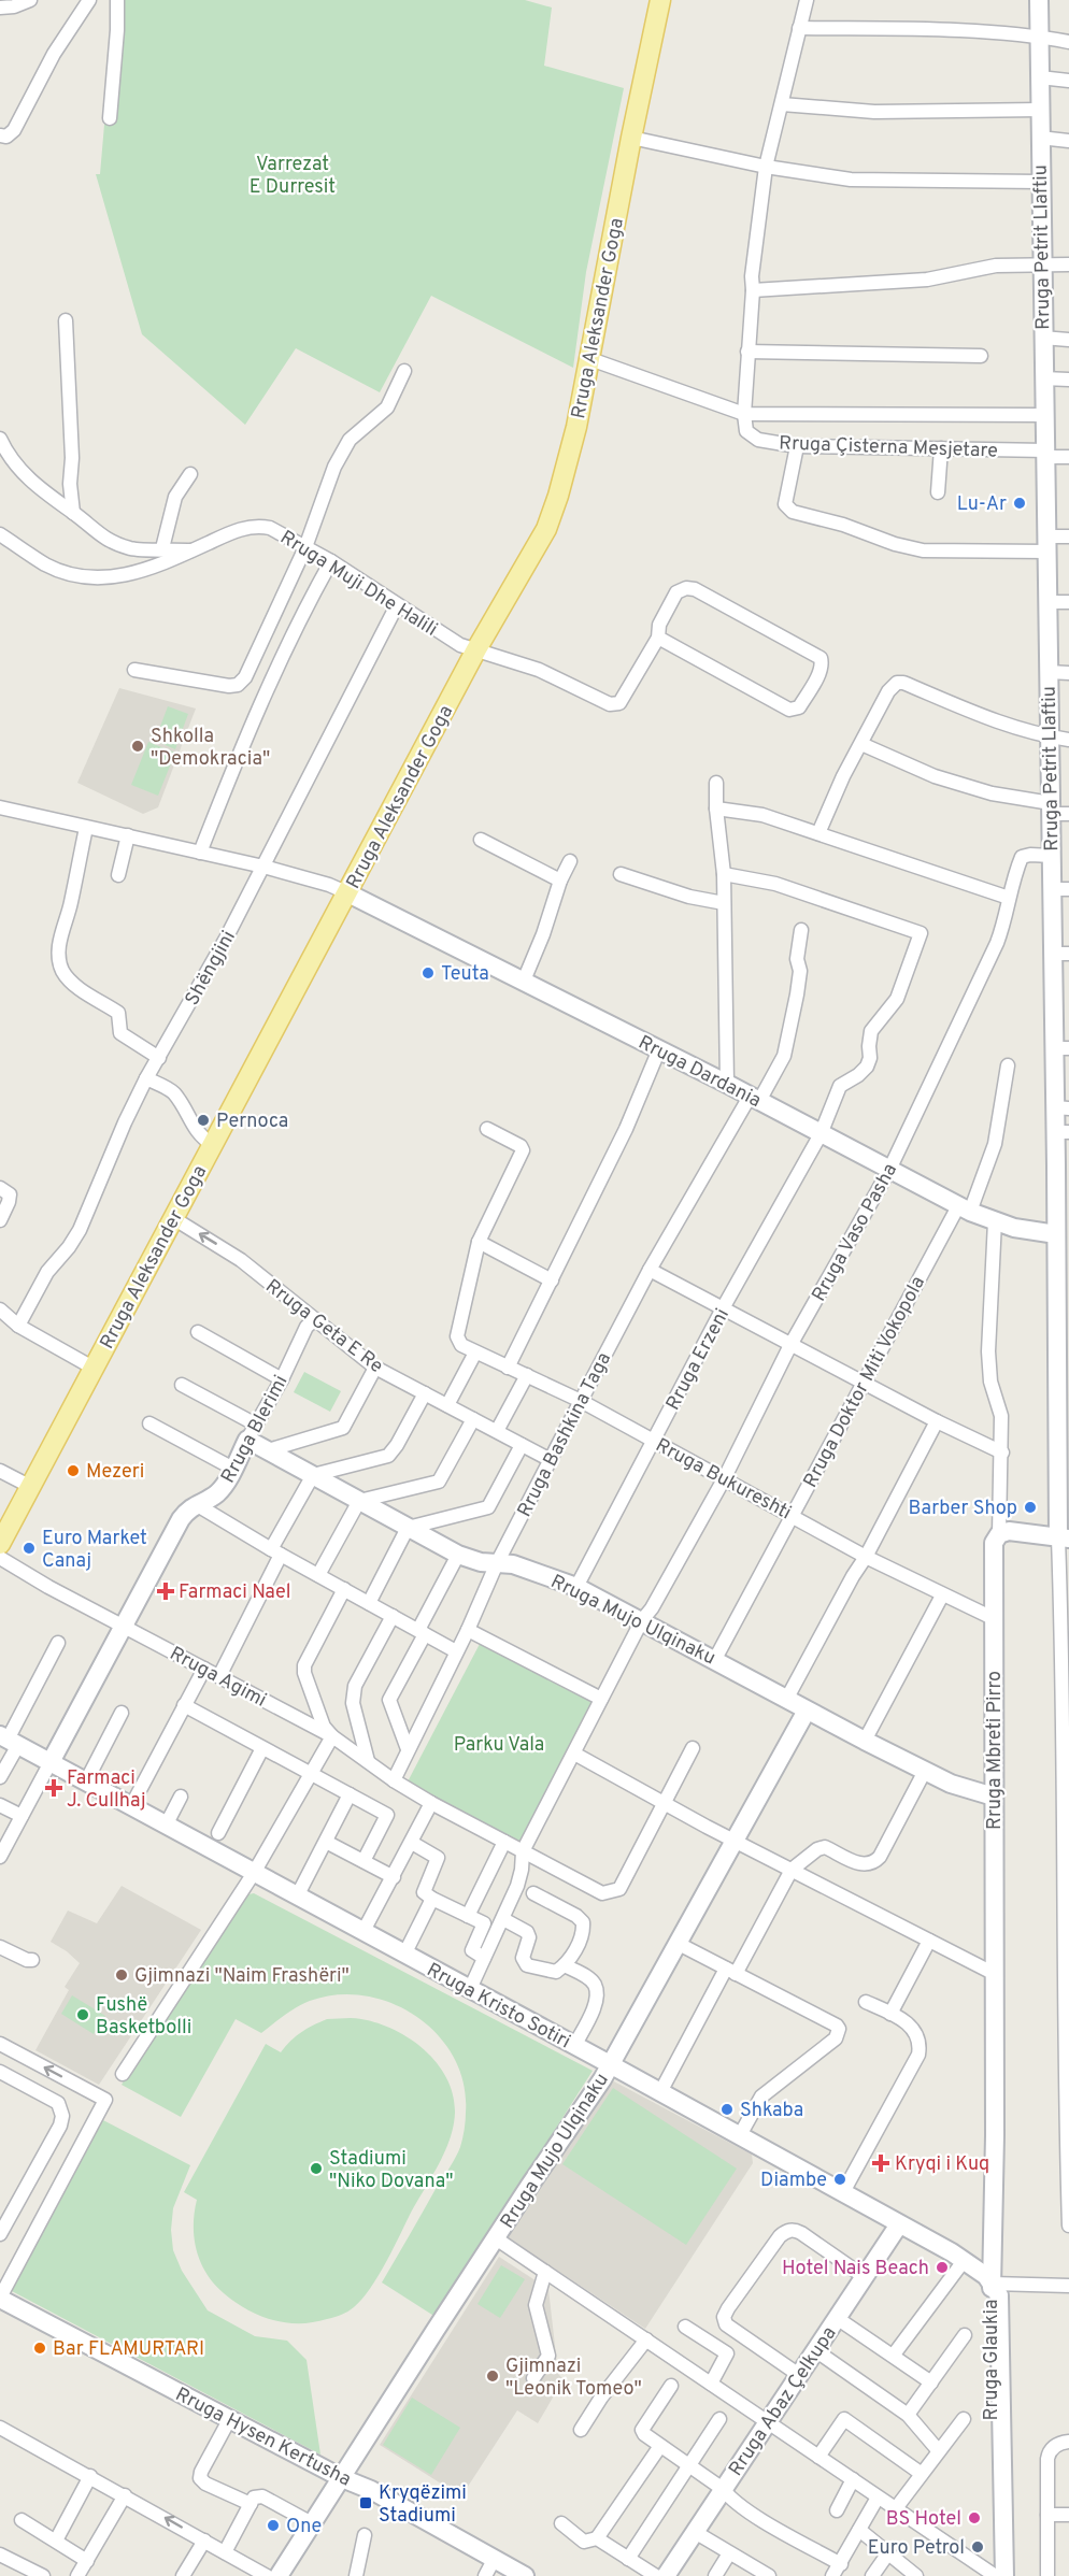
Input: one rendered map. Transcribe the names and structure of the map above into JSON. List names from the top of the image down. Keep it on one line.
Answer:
{"streets":{"main road":["Rruga Aleksander Goga"],"street":["Rruga Petrit Llaftiu","Rruga Çisterna Mesjetare","Rruga Muji Dhe Halili","Shëngjini","Rruga Dardania","Rruga Vaso Pasha","Rruga Geta E Re","Rruga Erzeni","Rruga Doktor Miti Vokopola","Rruga Blerimi","Rruga Bashkina Taga","Rruga Bukureshti","Rruga Mujo Ulqinaku","Rruga Agimi","Rruga Mbreti Pirro","Rruga Kristo Sotiri","Rruga Glaukia","Rruga Abaz Çelkupa","Rruga Hysen Kertusha"]},"crossings":[["Rruga Petrit Llaftiu","Rruga Çisterna Mesjetare"],["Rruga Petrit Llaftiu","Rruga Dardania"],["Rruga Petrit Llaftiu","Rruga Vaso Pasha"],["Rruga Aleksander Goga","Rruga Muji Dhe Halili"],["Rruga Aleksander Goga","Rruga Dardania"],["Rruga Aleksander Goga","Rruga Geta E Re"],["Rruga Muji Dhe Halili","Shëngjini"],["Rruga Dardania","Rruga Vaso Pasha"],["Rruga Dardania","Rruga Erzeni"],["Rruga Dardania","Rruga Doktor Miti Vokopola"],["Rruga Dardania","Rruga Bashkina Taga"],["Rruga Dardania","Rruga Mbreti Pirro"],["Rruga Vaso Pasha","Rruga Bukureshti"],["Rruga Vaso Pasha","Rruga Mujo Ulqinaku"],["Rruga Vaso Pasha","Rruga Agimi"],["Rruga Vaso Pasha","Rruga Kristo Sotiri"],["Rruga Geta E Re","Rruga Blerimi"],["Rruga Geta E Re","Rruga Bashkina Taga"],["Rruga Erzeni","Rruga Bukureshti"],["Rruga Erzeni","Rruga Mujo Ulqinaku"],["Rruga Doktor Miti Vokopola","Rruga Bukureshti"],["Rruga Doktor Miti Vokopola","Rruga Mujo Ulqinaku"],["Rruga Blerimi","Rruga Mujo Ulqinaku"],["Rruga Blerimi","Rruga Agimi"],["Rruga Blerimi","Rruga Kristo Sotiri"],["Rruga Bashkina Taga","Rruga Bukureshti"],["Rruga Bashkina Taga","Rruga Mujo Ulqinaku"],["Rruga Bashkina Taga","Rruga Agimi"],["Rruga Bukureshti","Rruga Mbreti Pirro"],["Rruga Mujo Ulqinaku","Rruga Mbreti Pirro"],["Rruga Mujo Ulqinaku","Rruga Kristo Sotiri"],["Rruga Mujo Ulqinaku","Rruga Hysen Kertusha"],["Rruga Mbreti Pirro","Rruga Kristo Sotiri"],["Rruga Mbreti Pirro","Rruga Glaukia"],["Rruga Kristo Sotiri","Rruga Glaukia"],["Rruga Kristo Sotiri","Rruga Abaz Çelkupa"]],"parks":["Varrezat E Durresit","Parku Vala"],"places":{"other":["Lu-Ar","Shkolla \"Demokracia\"","Teuta","Pernoca","Mezeri","Barber Shop","Euro Market Canaj","Gjimnazi \"Naim Frashëri\"","Fushë Basketbolli","Shkaba","Stadiumi \"Niko Dovana\"","Diambe","Hotel Nais Beach","Bar FLAMURTARI","Gjimnazi \"Leonik Tomeo\"","BS Hotel","One","Euro Petrol"],"health":["Farmaci Nael","Farmaci J. Cullhaj","Kryqi i Kuq"],"transit":["Kryqëzimi Stadiumi"]}}
